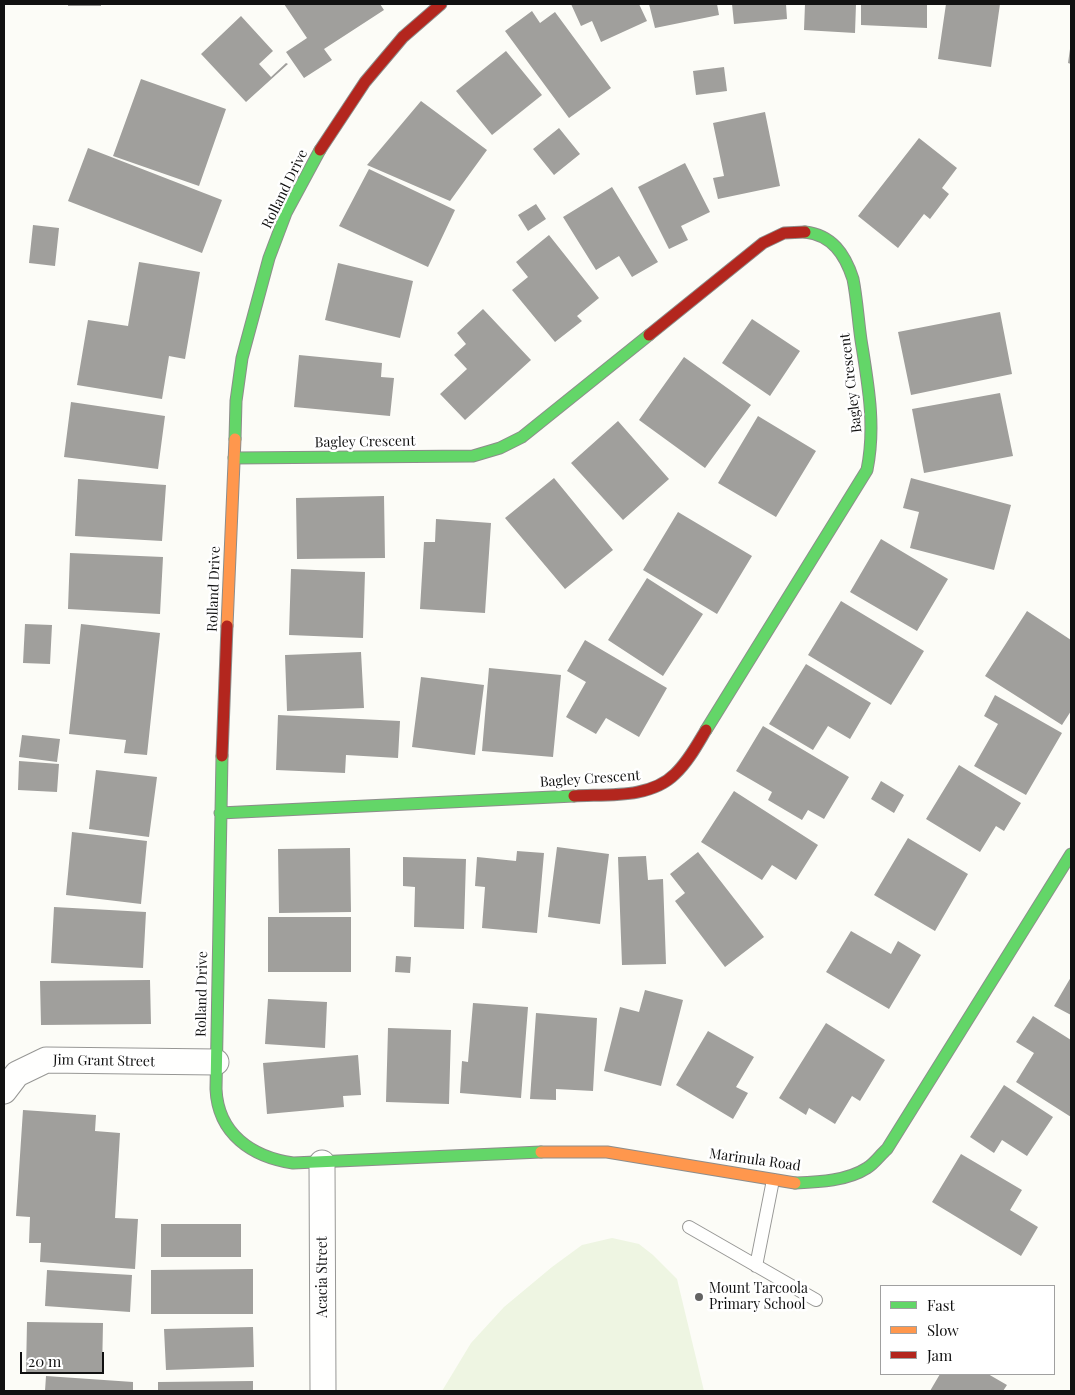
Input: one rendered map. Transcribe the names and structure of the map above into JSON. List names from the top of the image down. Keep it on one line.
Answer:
{"streets":{"street":["Rolland Drive","Bagley Crescent","Jim Grant Street","Marinula Road","Acacia Street"]},"crossings":[["Rolland Drive","Bagley Crescent"],["Rolland Drive","Jim Grant Street"],["Rolland Drive","Marinula Road"],["Rolland Drive","Acacia Street"],["Marinula Road","Acacia Street"]],"places":["Mount Tarcoola Primary School"],"legend":["Fast","Slow","Jam"],"scale_bar":"20 m"}
